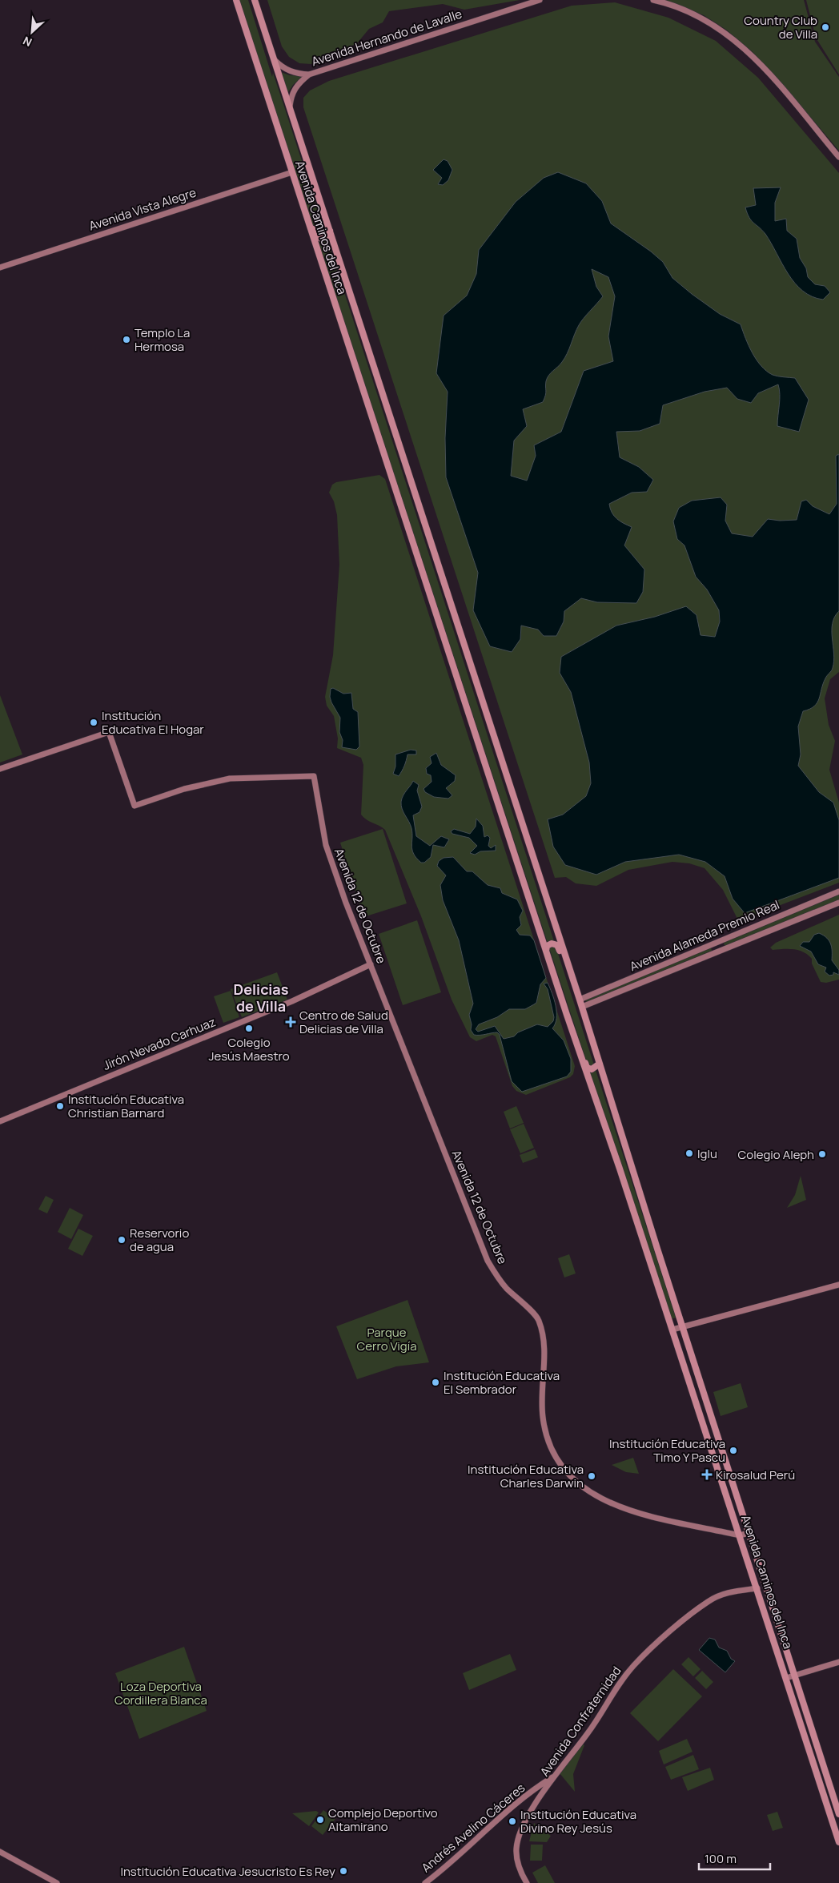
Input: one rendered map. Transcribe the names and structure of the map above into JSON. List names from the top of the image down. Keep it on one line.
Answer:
{"streets":{"main road":["Avenida Caminos del Inca"],"street":["Avenida Hernando de Lavalle","Avenida Vista Alegre","Avenida 12 de Octubre","Avenida Alameda Premio Real","Jirón Nevado Carhuaz","Avenida Confraternidad","Andrés Avelino Cáceres"]},"crossings":[["Avenida Vista Alegre","Avenida Caminos del Inca"],["Avenida Caminos del Inca","Avenida 12 de Octubre"],["Avenida Caminos del Inca","Avenida Alameda Premio Real"],["Avenida Caminos del Inca","Avenida Confraternidad"],["Avenida 12 de Octubre","Jirón Nevado Carhuaz"],["Avenida Confraternidad","Andrés Avelino Cáceres"]],"districts":["Delicias de Villa"],"parks":["Parque Cerro Vigía","Loza Deportiva Cordillera Blanca"],"places":{"other":["Country Club de Villa","Templo La Hermosa","Institución Educativa El Hogar","Colegio Jesús Maestro","Institución Educativa Christian Barnard","Iglu","Colegio Aleph","Reservorio de agua","Institución Educativa El Sembrador","Institución Educativa Timo Y Pascu","Institución Educativa Charles Darwin","Complejo Deportivo Altamirano","Institución Educativa Divino Rey Jesús","Institución Educativa Jesucristo Es Rey"],"health":["Centro de Salud Delicias de Villa","Kirosalud Perú"]},"scale_bar":"100 m","north":"bottom left"}
